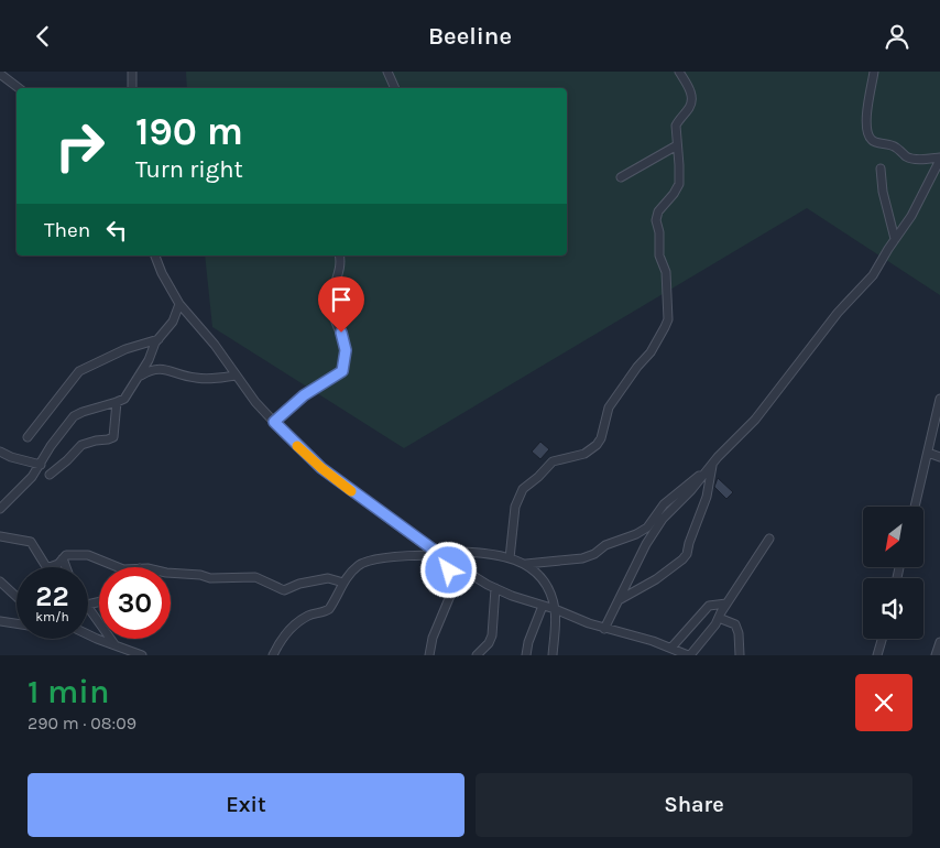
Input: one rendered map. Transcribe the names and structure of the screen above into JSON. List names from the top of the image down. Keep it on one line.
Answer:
{"north":"bottom left","page":{"header":"Beeline","turn":["190 m","Turn right"],"then":"Then","speed":"22 km/h","limit":"30","heading":["1 min","290 m · 08:09"],"buttons":["Exit","Share"]}}
